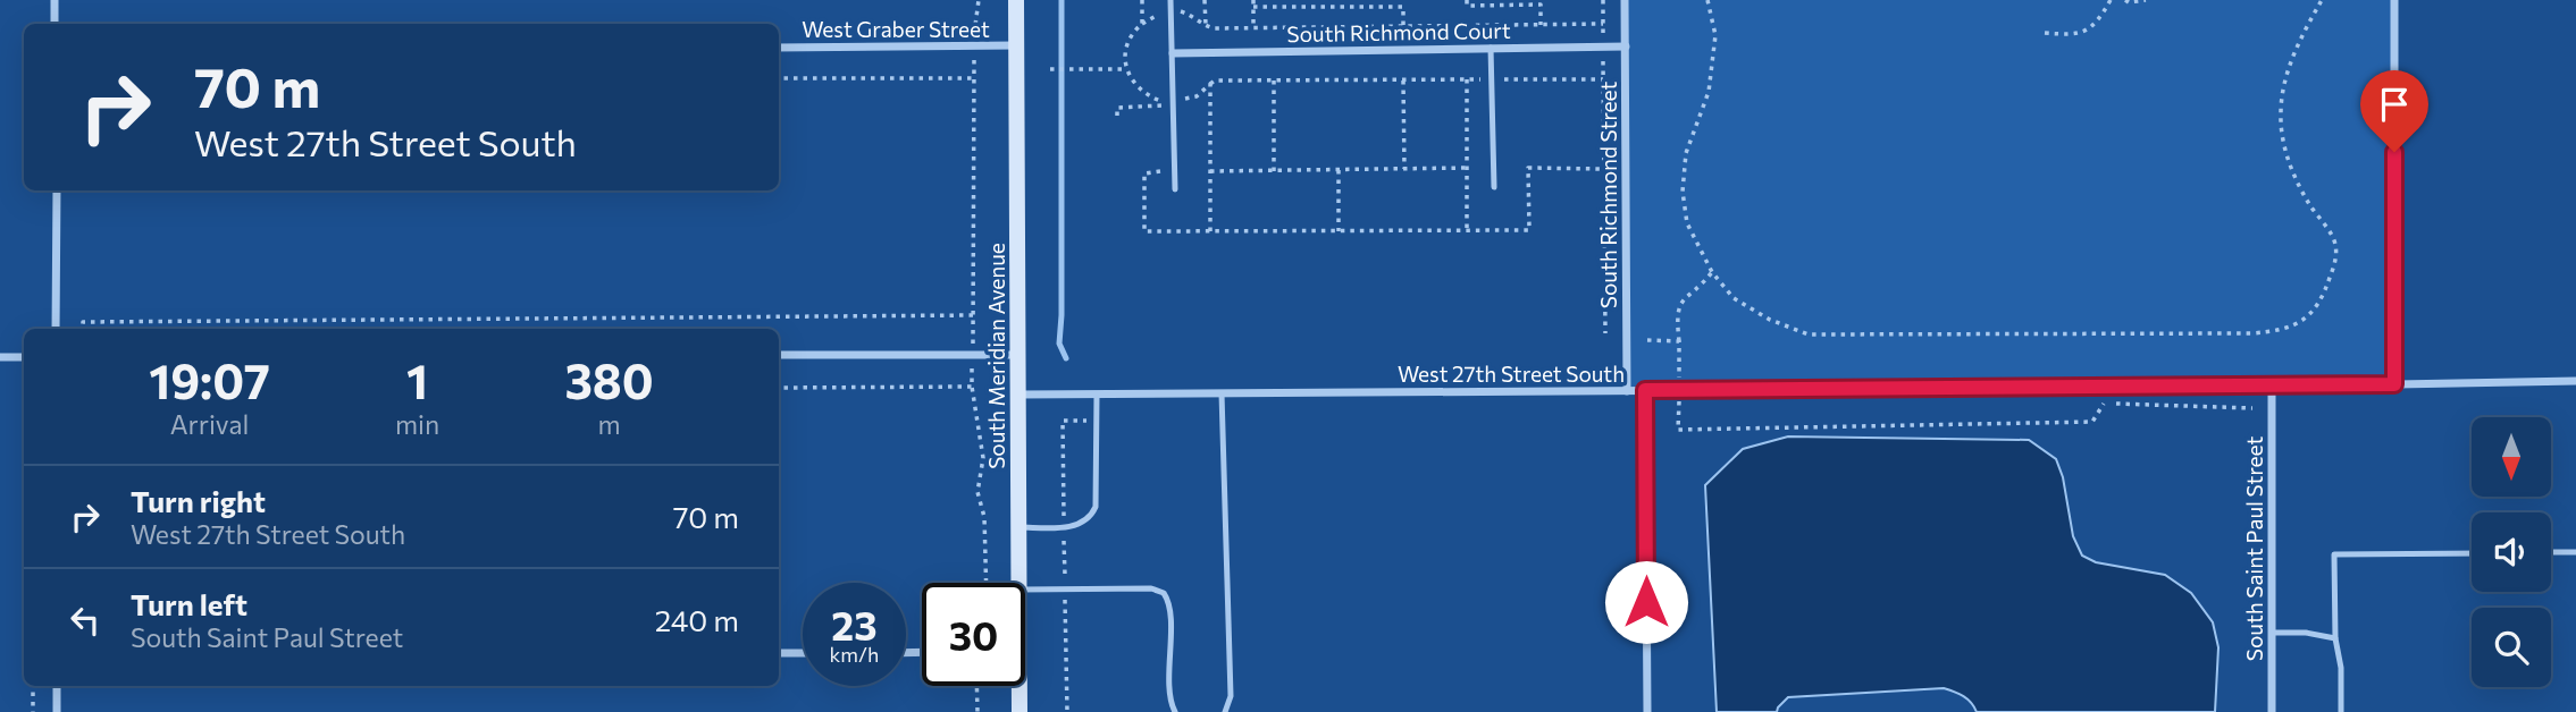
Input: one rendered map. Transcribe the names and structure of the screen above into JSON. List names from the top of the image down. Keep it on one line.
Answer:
{"streets":{"main road":["South Meridian Avenue"],"street":["West Graber Street","South Richmond Court","South Richmond Street","West 27th Street South","South Saint Paul Street"]},"crossings":[["West Graber Street","South Meridian Avenue"],["South Richmond Court","South Richmond Street"],["South Richmond Street","West 27th Street South"],["South Meridian Avenue","West 27th Street South"],["West 27th Street South","South Saint Paul Street"]],"north":"bottom","page":{"turn":["70 m","West 27th Street South"],"eta":["19:07","Arrival","1","min","380","m"],"list":[{"name":"Turn right","note":"West 27th Street South","value":"70 m"},{"name":"Turn left","note":"South Saint Paul Street","value":"240 m"}],"speed":"23 km/h","limit":"30"}}
